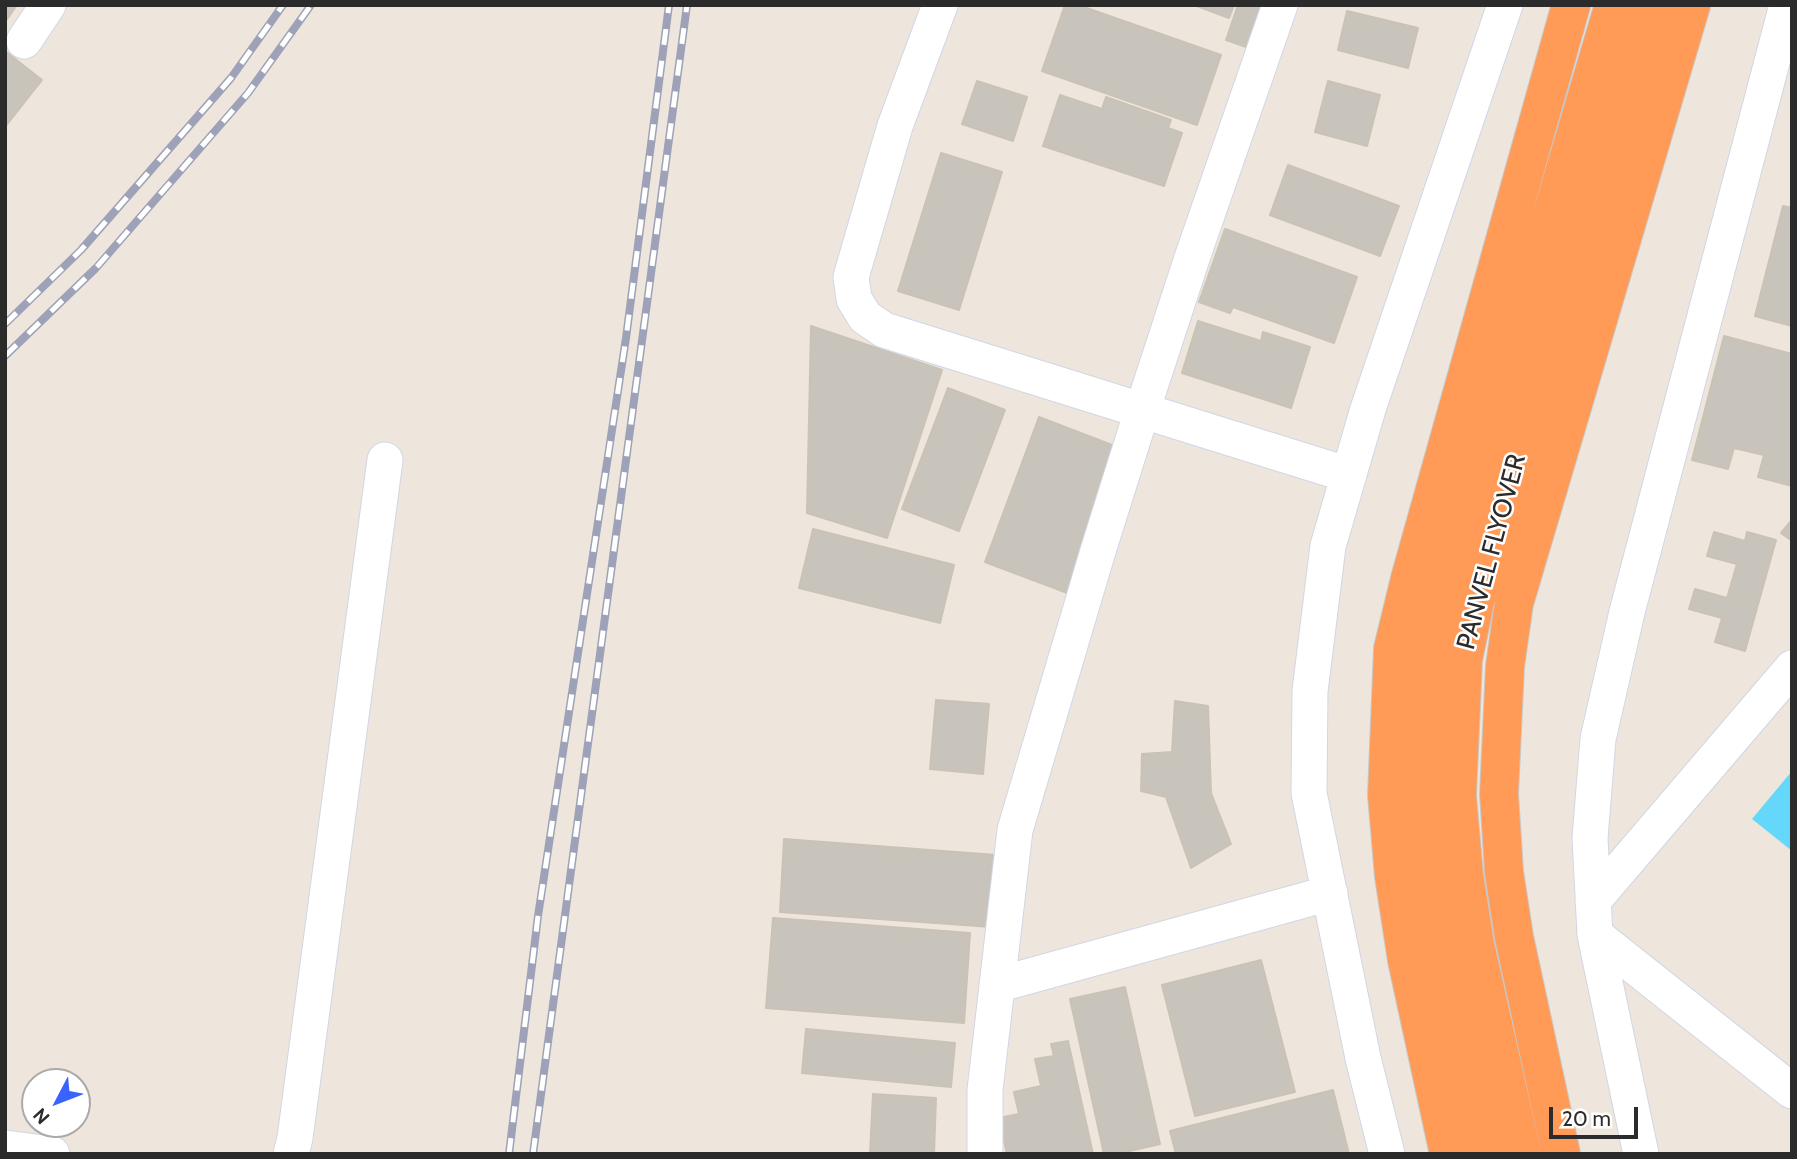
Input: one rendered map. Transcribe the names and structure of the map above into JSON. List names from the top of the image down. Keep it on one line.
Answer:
{"streets":{"highway":["PANVEL FLYOVER"]},"scale_bar":"20 m","north":"bottom left"}
